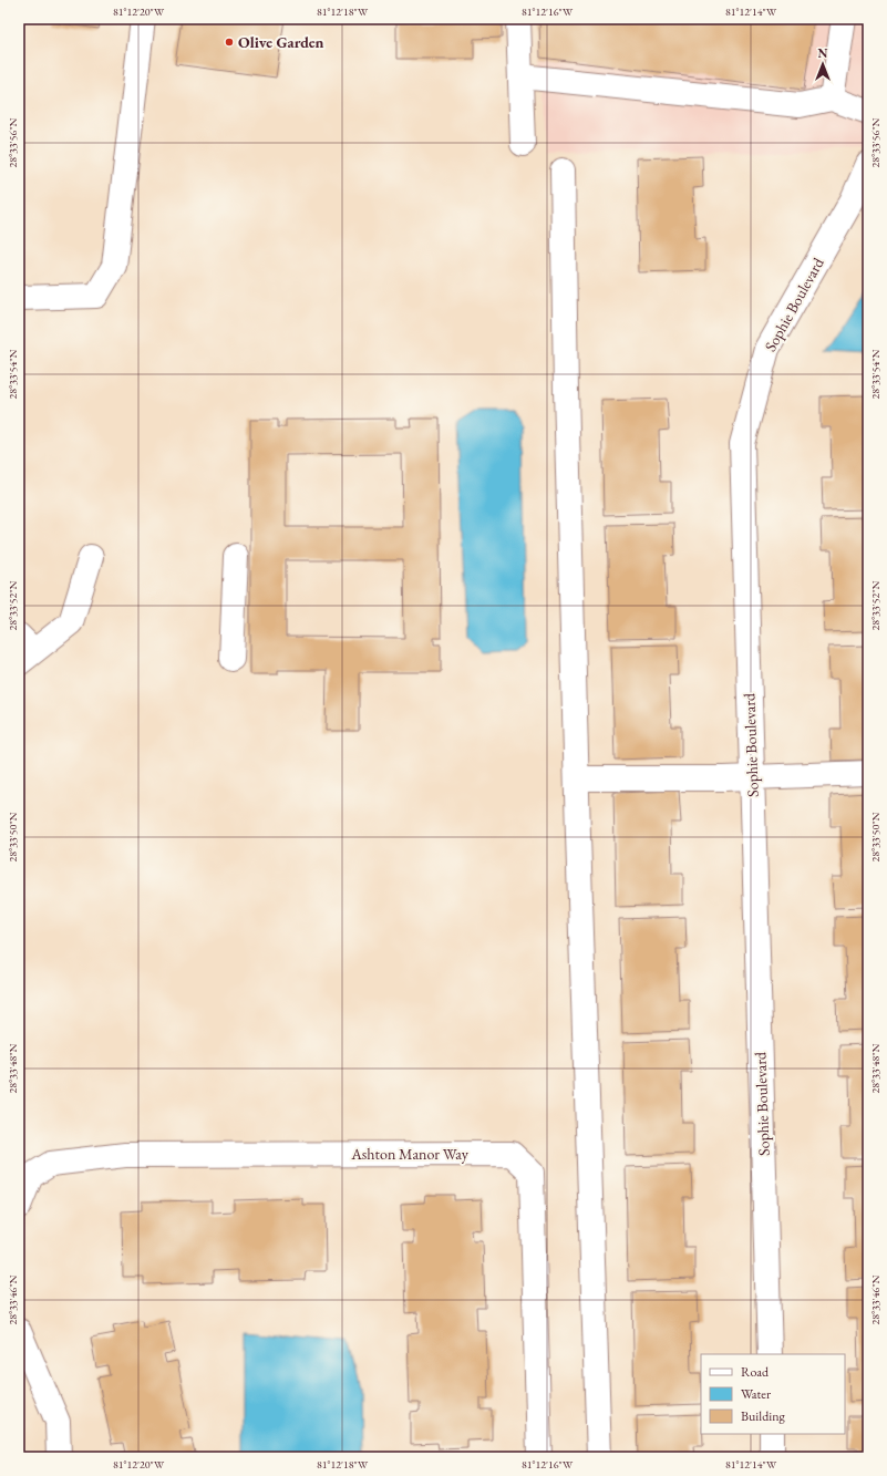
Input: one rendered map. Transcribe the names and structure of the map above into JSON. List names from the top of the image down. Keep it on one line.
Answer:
{"streets":{"street":["Sophie Boulevard","Ashton Manor Way"]},"places":["Olive Garden"],"legend":["Road","Water","Building"],"north":"top","coordinates":["81°12'20\"W","81°12'18\"W","81°12'16\"W","81°12'14\"W","28°33'56\"N","28°33'54\"N","28°33'52\"N","28°33'50\"N","28°33'48\"N","28°33'46\"N"]}
